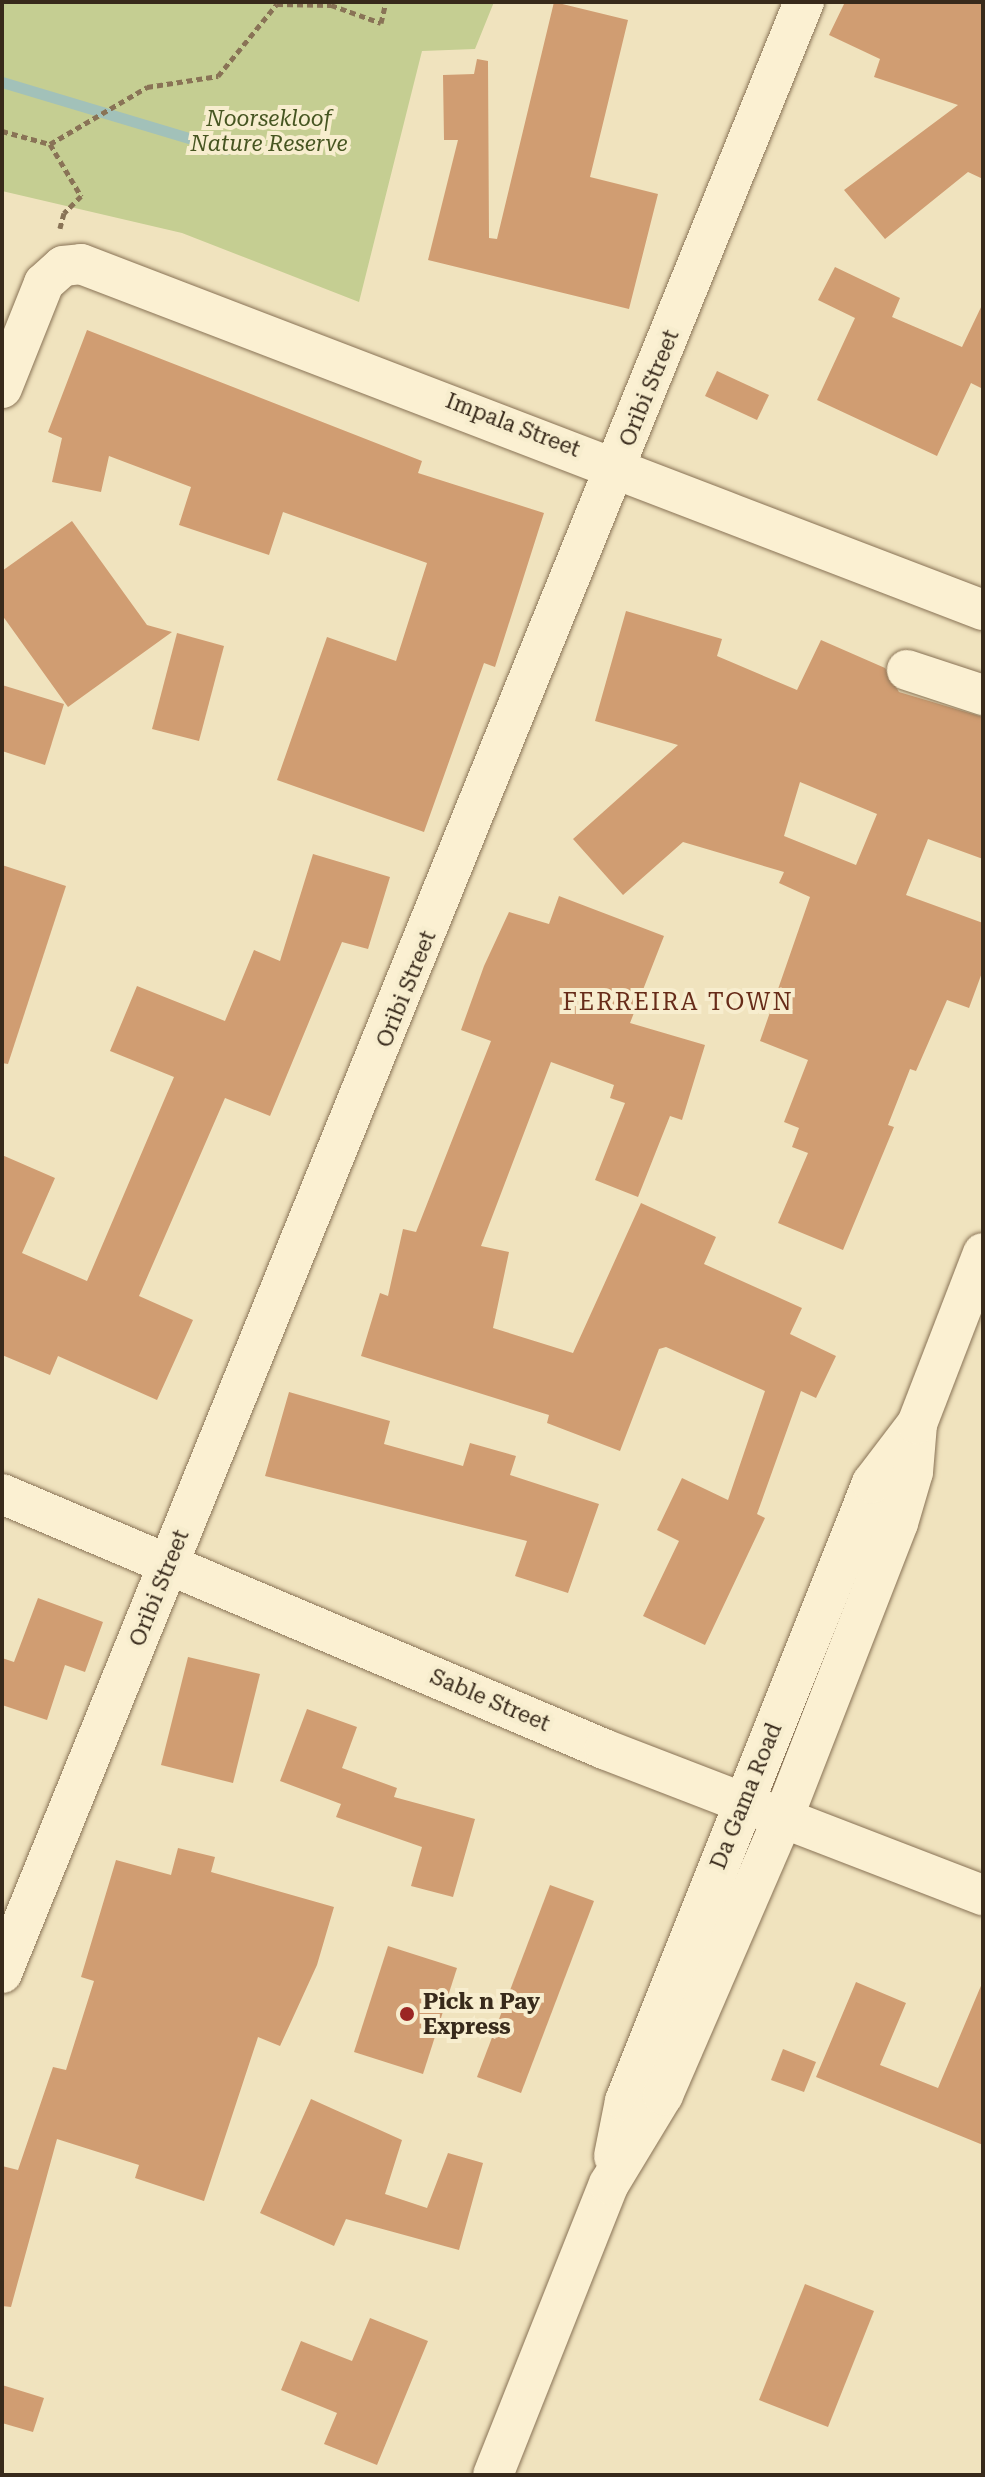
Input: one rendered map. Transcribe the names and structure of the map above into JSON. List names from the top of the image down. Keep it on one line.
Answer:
{"streets":{"street":["Oribi Street","Impala Street","Sable Street","Da Gama Road"]},"crossings":[["Oribi Street","Impala Street"],["Oribi Street","Sable Street"],["Sable Street","Da Gama Road"]],"districts":["FERREIRA TOWN"],"parks":["Noorsekloof Nature Reserve"],"places":["Pick n Pay Express"]}
